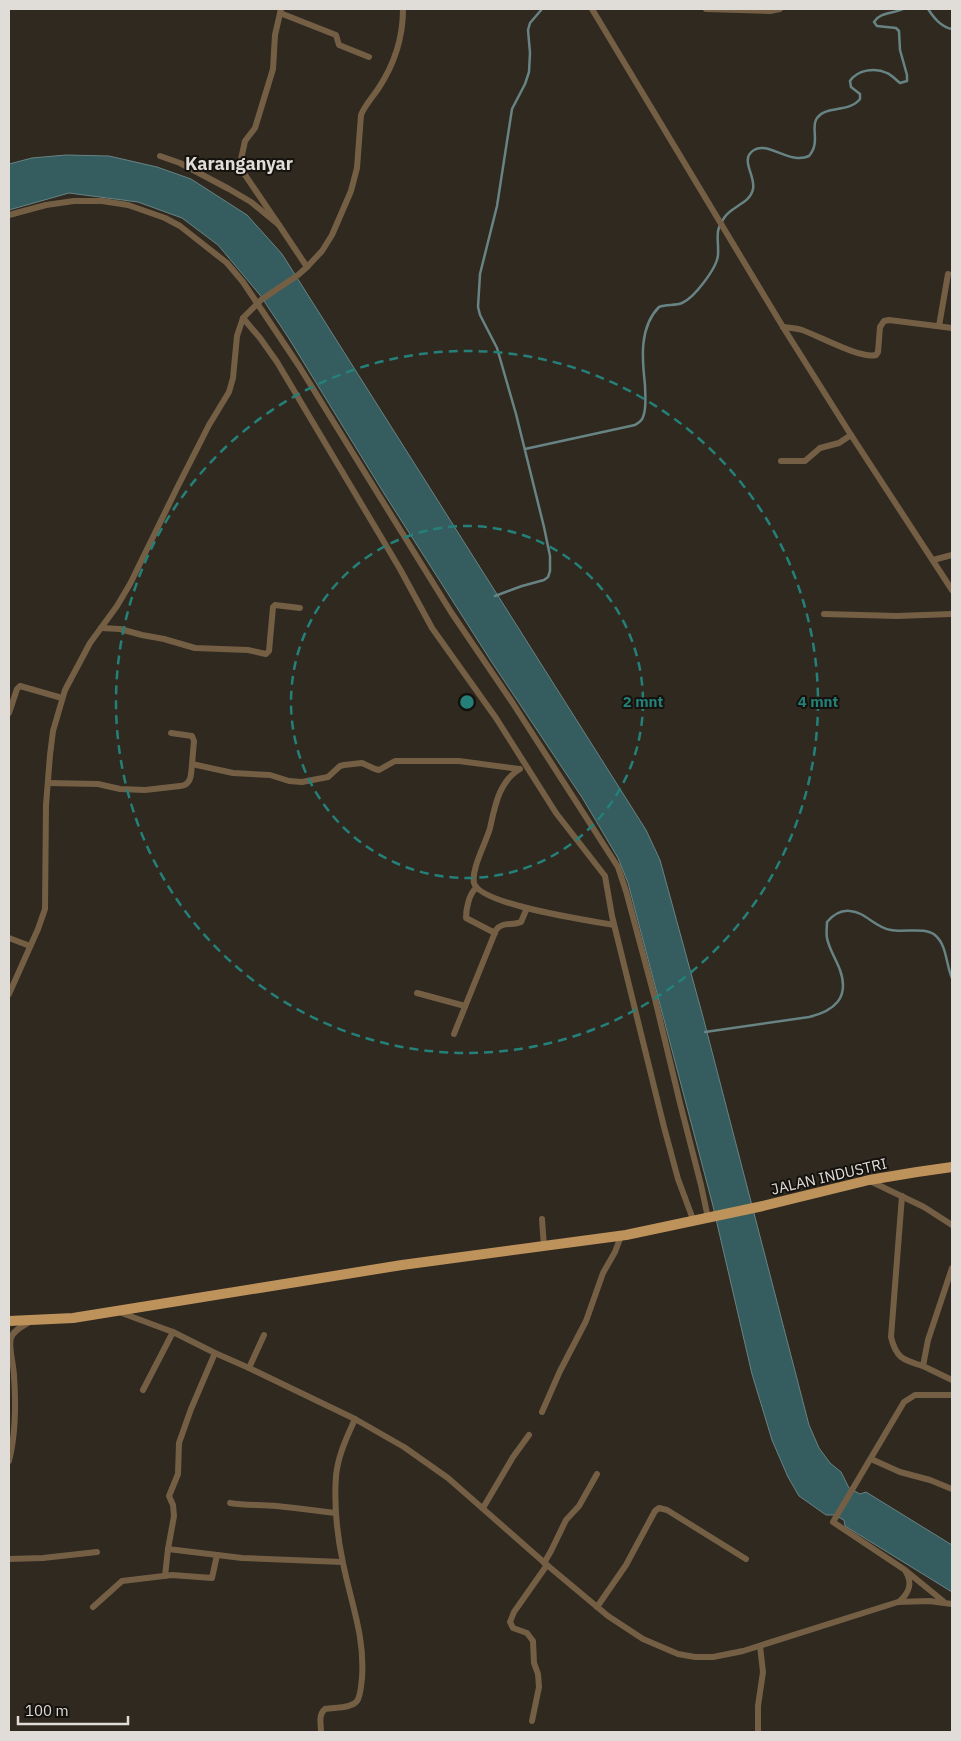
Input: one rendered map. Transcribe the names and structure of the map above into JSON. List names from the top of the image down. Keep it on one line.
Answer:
{"streets":{"main road":["JALAN INDUSTRI"]},"districts":["Karanganyar"],"scale_bar":"100 m","rings":["2 mnt","4 mnt"]}
